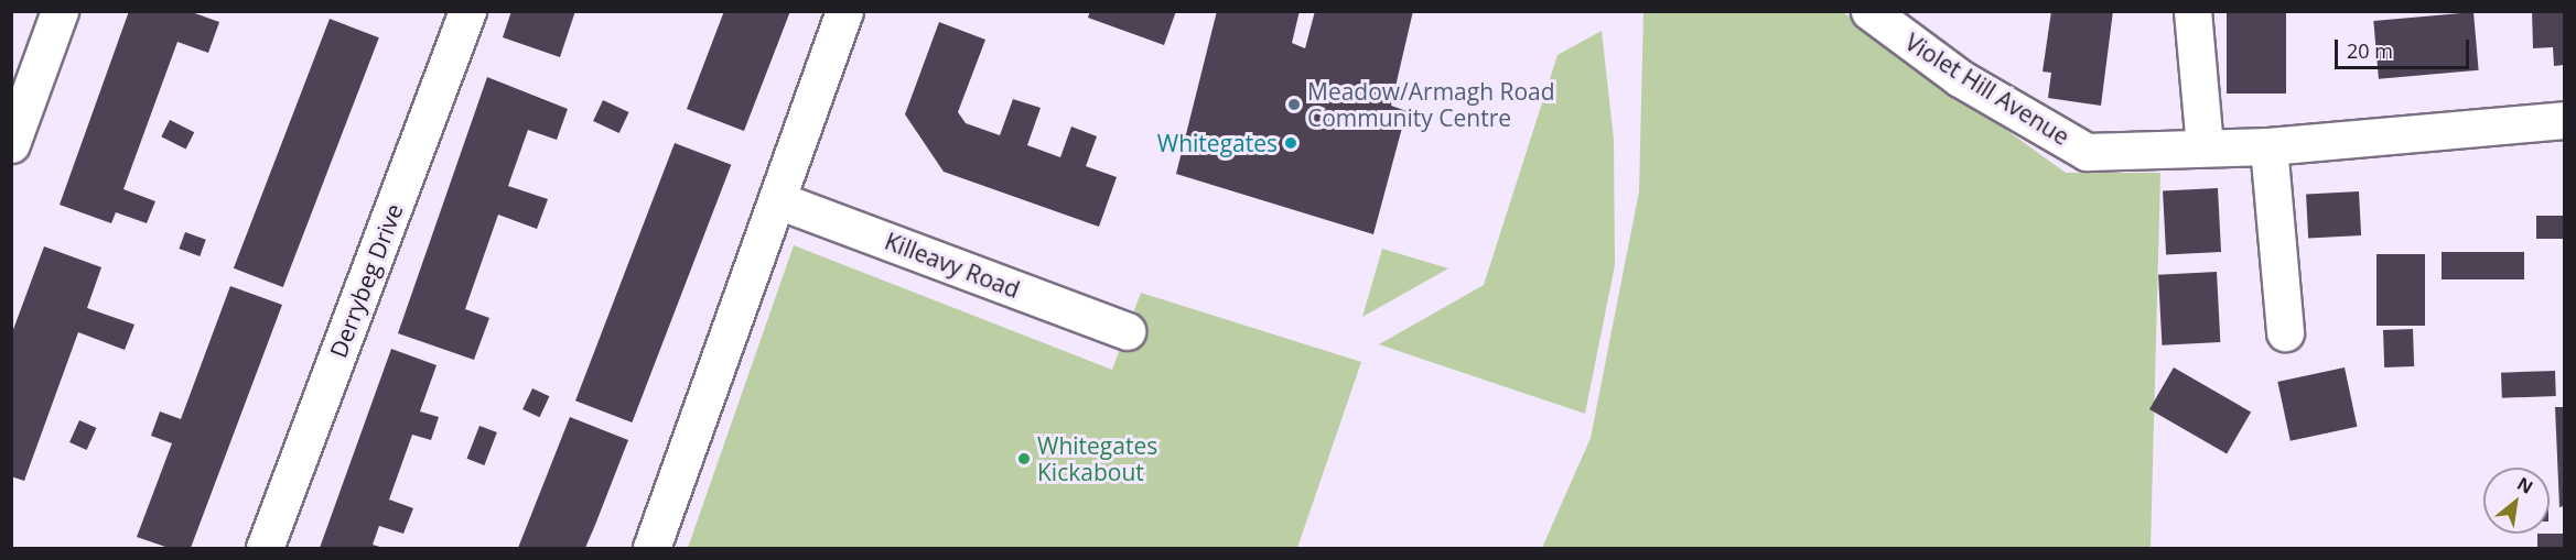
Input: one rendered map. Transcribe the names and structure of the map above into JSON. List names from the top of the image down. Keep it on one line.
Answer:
{"streets":{"street":["Violet Hill Avenue","Killeavy Road","Derrybeg Drive"]},"places":["Meadow/Armagh Road Community Centre","Whitegates","Whitegates Kickabout"],"scale_bar":"20 m","north":"top right"}
